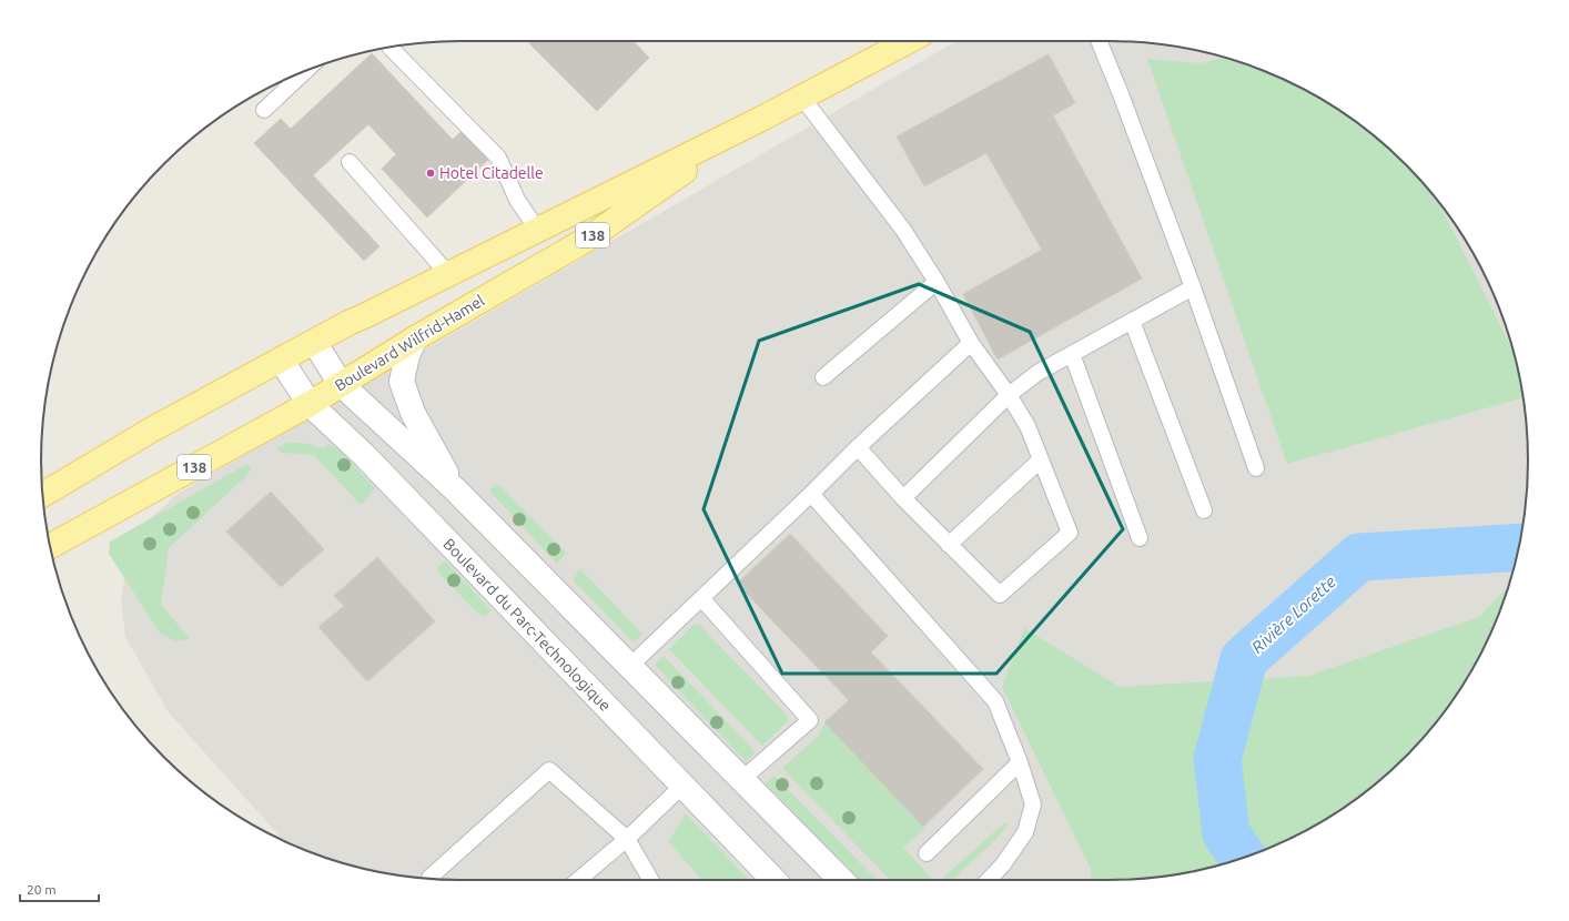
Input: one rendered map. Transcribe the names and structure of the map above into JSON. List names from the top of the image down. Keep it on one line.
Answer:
{"streets":{"main road":["138","Boulevard Wilfrid-Hamel","Boulevard du Parc-Technologique"]},"crossings":[["Boulevard Wilfrid-Hamel","Boulevard du Parc-Technologique"]],"water":["Rivière Lorette"],"places":["Hotel Citadelle"],"scale_bar":"20 m"}
